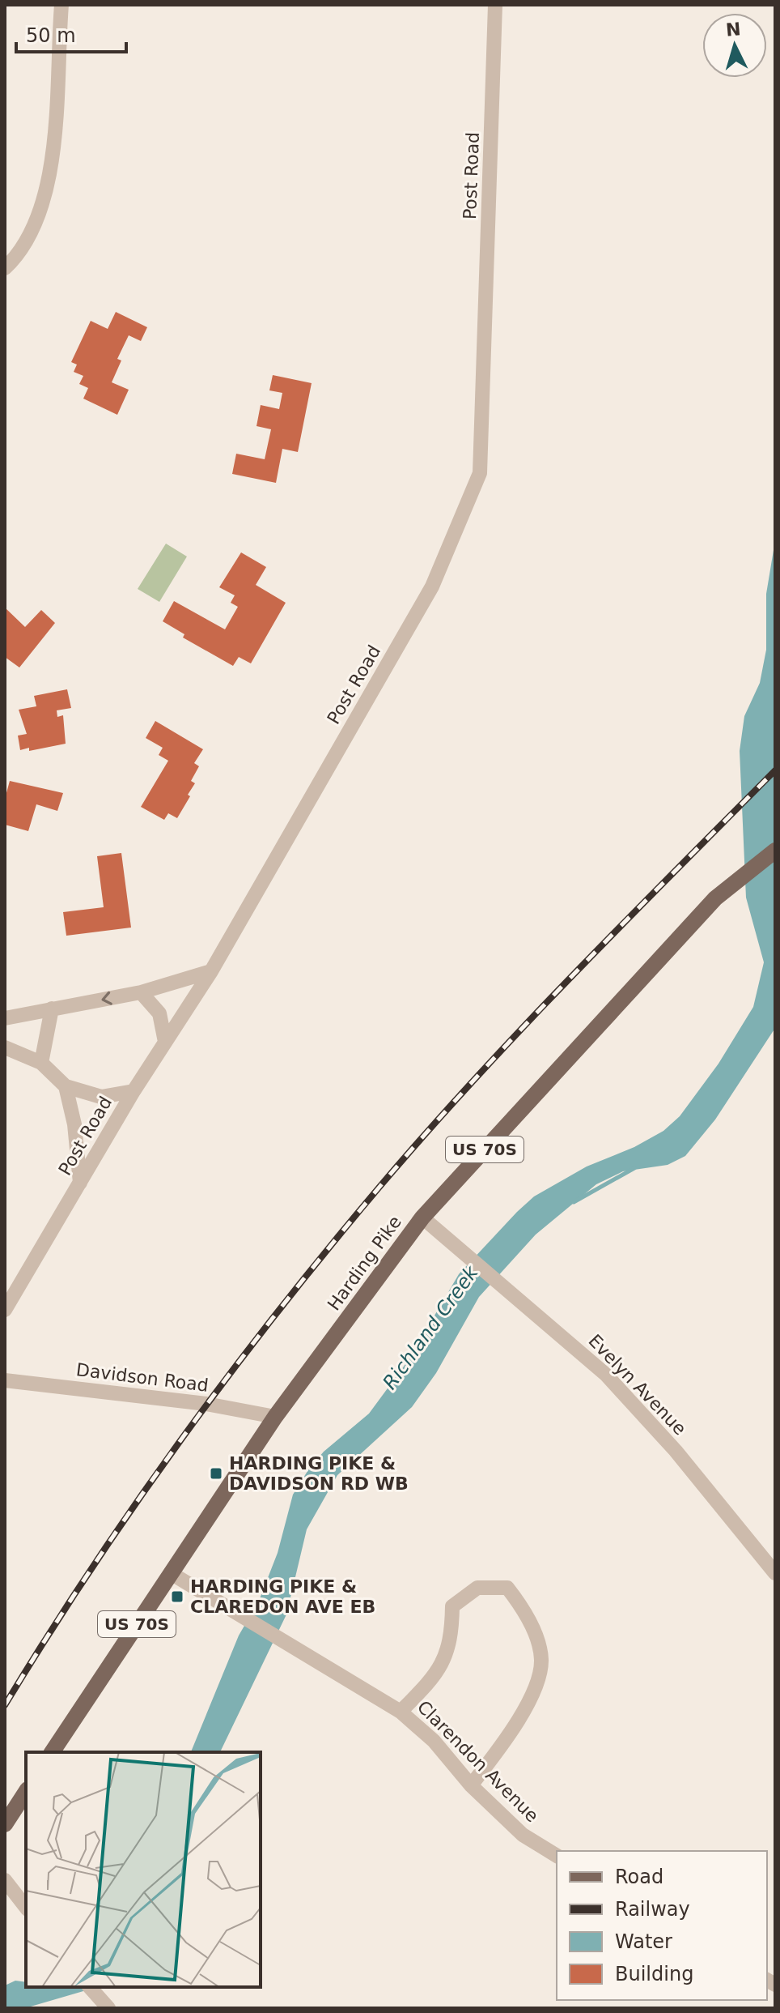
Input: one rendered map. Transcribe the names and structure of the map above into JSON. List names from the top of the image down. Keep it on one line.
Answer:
{"streets":{"main road":["US 70S","Harding Pike"],"street":["Post Road","Davidson Road","Evelyn Avenue","Clarendon Avenue"]},"crossings":[["Harding Pike","Davidson Road"],["Harding Pike","Evelyn Avenue"],["Harding Pike","Clarendon Avenue"]],"water":["Richland Creek"],"places":{"transit":["HARDING PIKE & DAVIDSON RD WB","HARDING PIKE & CLAREDON AVE EB"]},"legend":["Road","Railway","Water","Building"],"scale_bar":"50 m","north":"top"}
